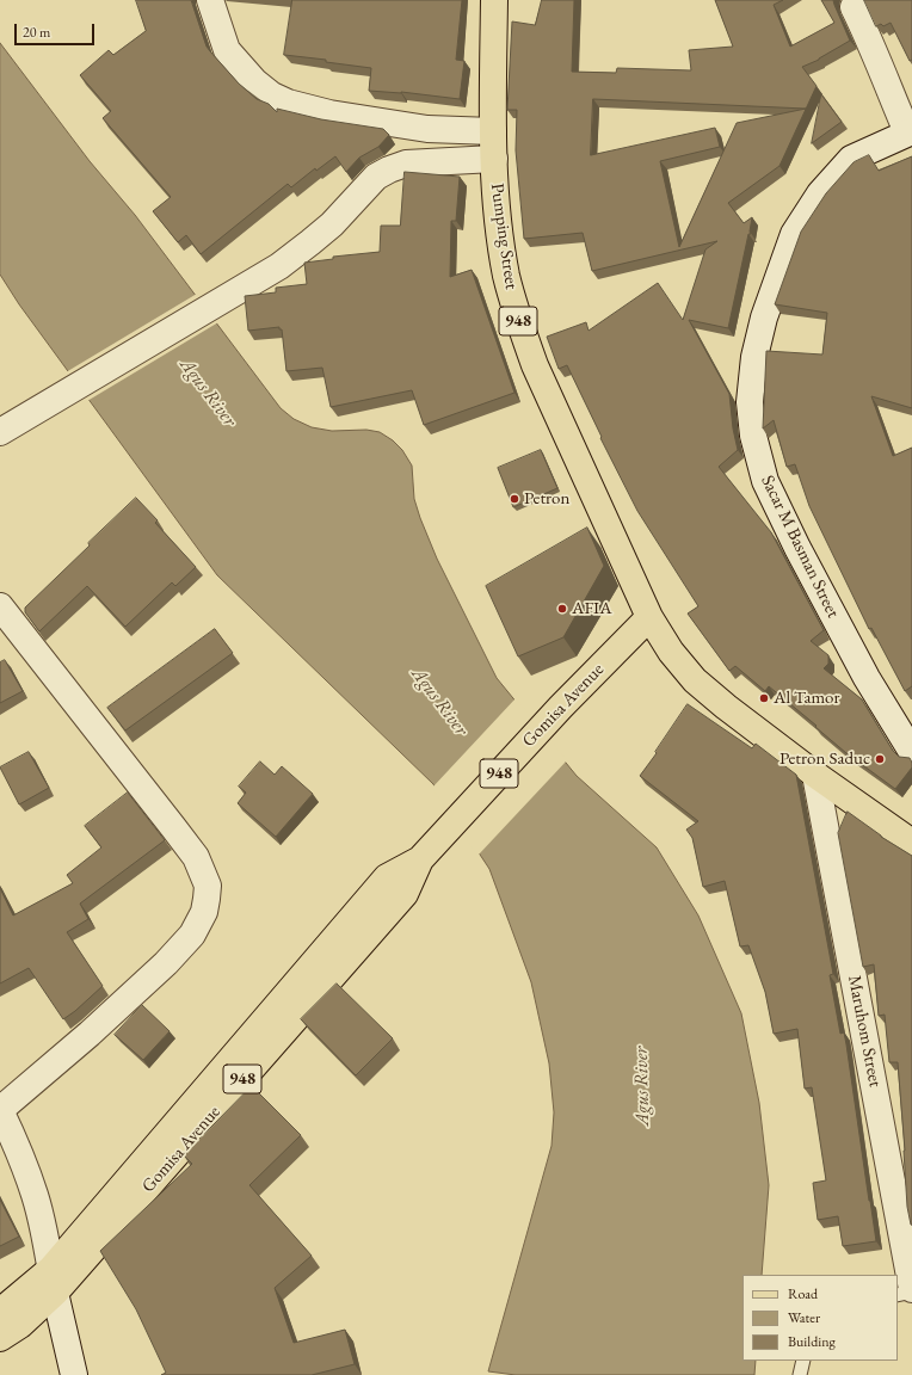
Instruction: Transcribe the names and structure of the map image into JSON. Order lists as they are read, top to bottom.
{
  "streets": {
    "main road": ["Pumping Street", "948", "Gomisa Avenue"],
    "street": ["Sacar M Basman Street", "Maruhom Street"]
  },
  "crossings": [
    ["Pumping Street", "Gomisa Avenue"],
    ["Pumping Street", "Maruhom Street"]
  ],
  "water": ["Agus River"],
  "places": [
    "Petron",
    "AFIA",
    "Al Tamor",
    "Petron Saduc"
  ],
  "legend": ["Road", "Water", "Building"],
  "scale_bar": "20 m"
}
